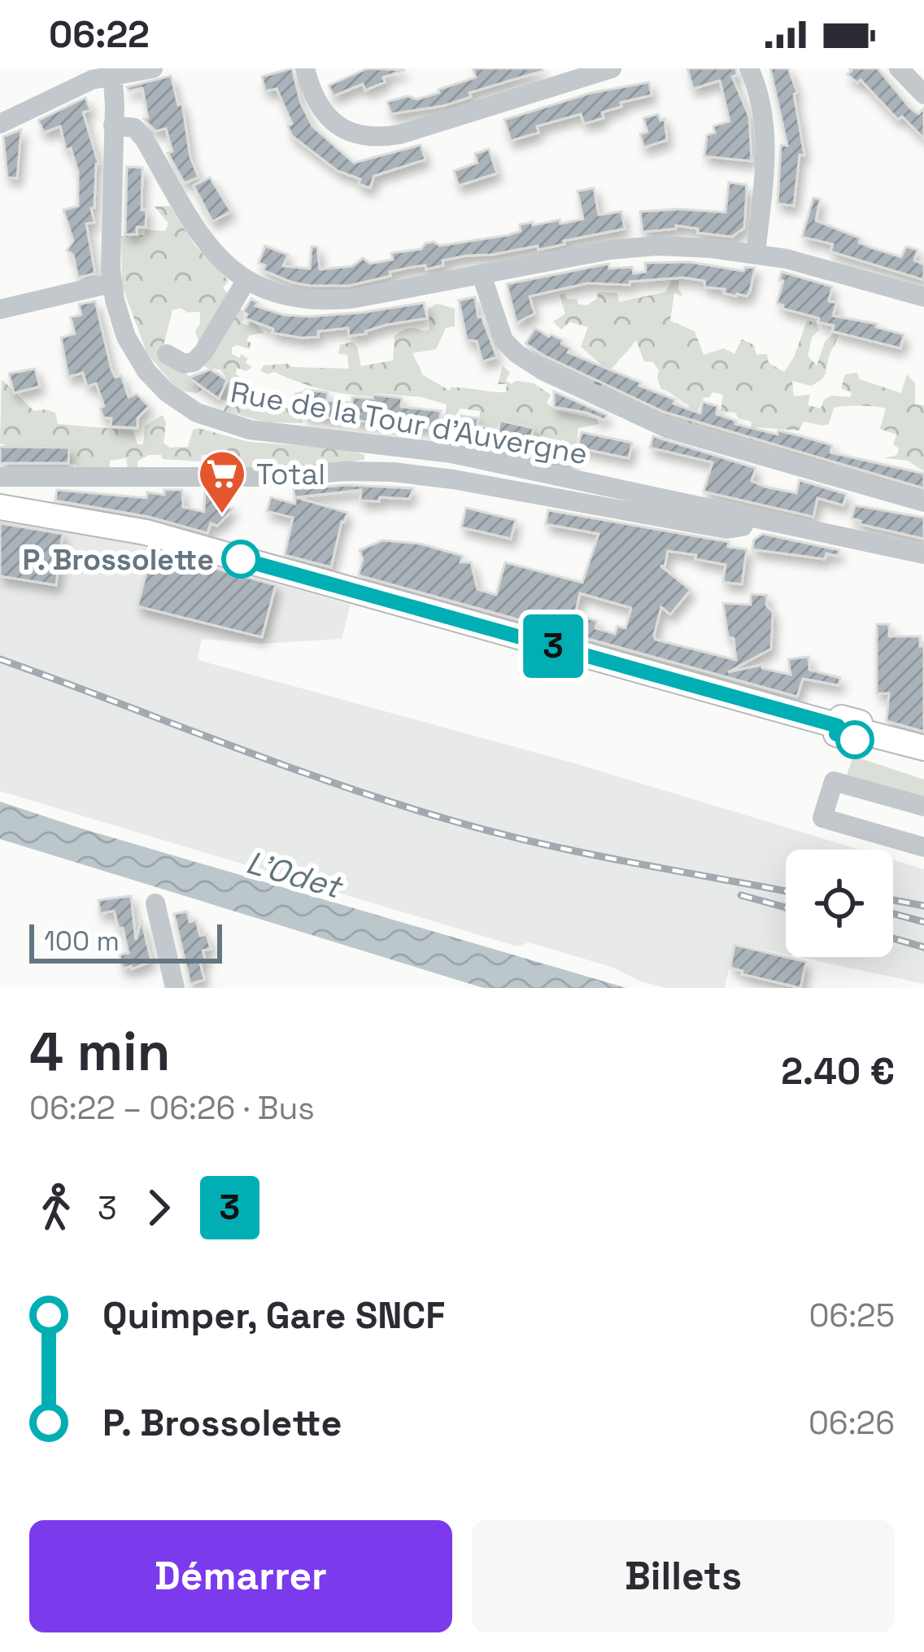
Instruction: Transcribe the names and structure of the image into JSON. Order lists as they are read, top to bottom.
{
  "streets": {
    "street": ["Rue de la Tour d'Auvergne"]
  },
  "water": ["L'Odet"],
  "places": {
    "supermarket": ["Total"],
    "other": ["P. Brossolette"]
  },
  "lines": ["bus line 3"],
  "scale_bar": "100 m",
  "page": {
    "status": "06:22",
    "on_map": "3",
    "scale": "100 m",
    "heading": ["4 min", "06:22 – 06:26 · Bus", "2.40 €"],
    "legs": ["3", "3"],
    "list": [
      {
        "name": "Quimper, Gare SNCF",
        "value": "06:25"
      },
      {
        "name": "P. Brossolette",
        "value": "06:26"
      }
    ],
    "buttons": ["Démarrer", "Billets"]
  }
}
